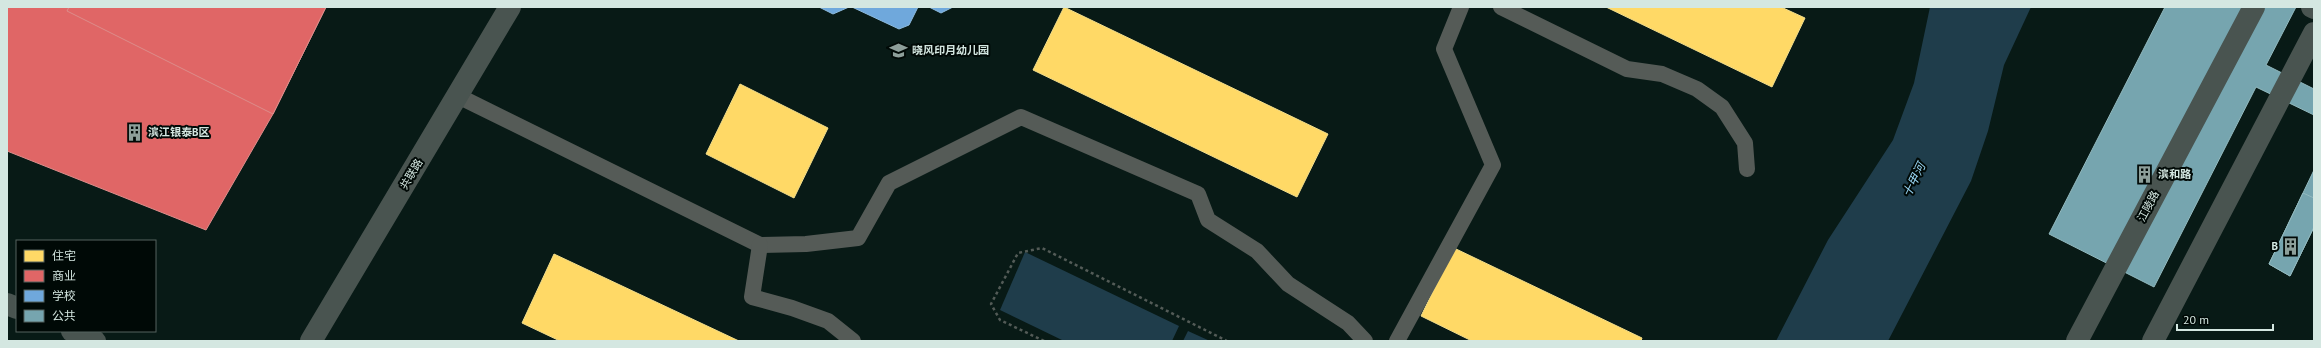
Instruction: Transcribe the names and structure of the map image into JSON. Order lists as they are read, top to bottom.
{
  "streets": {
    "main road": ["共联路", "江陵路"]
  },
  "water": ["十甲河"],
  "places": {
    "school or university": ["晓风印月幼儿园"],
    "building": ["滨江银泰B区", "滨和路", "B"]
  },
  "legend": [
    "住宅",
    "商业",
    "学校",
    "公共"
  ],
  "scale_bar": "20 m"
}
